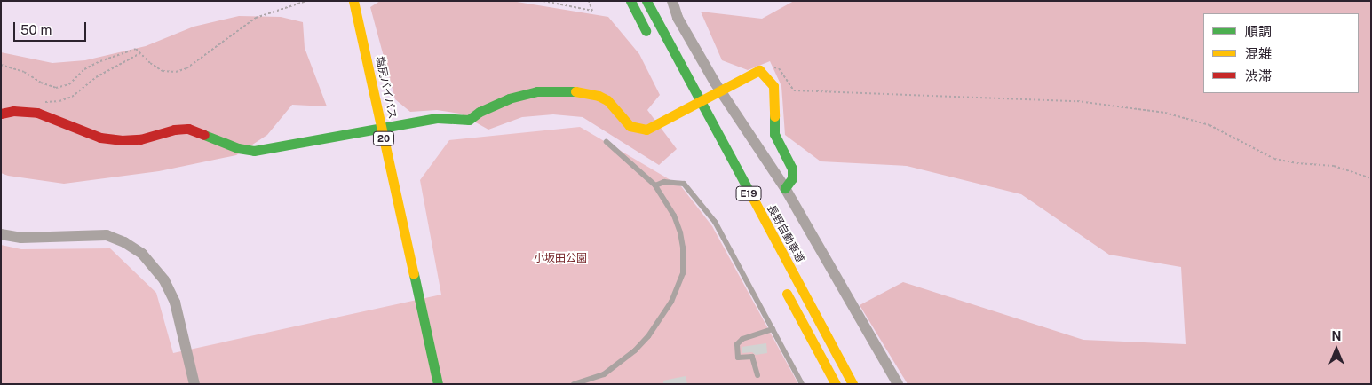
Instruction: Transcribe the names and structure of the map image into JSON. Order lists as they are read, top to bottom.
{
  "streets": {
    "main road": [
      "塩尻バイパス",
      "20",
      "E19",
      "長野自動車道"
    ]
  },
  "parks": ["小坂田公園"],
  "legend": ["順調", "混雑", "渋滞"],
  "scale_bar": "50 m",
  "north": "top"
}
